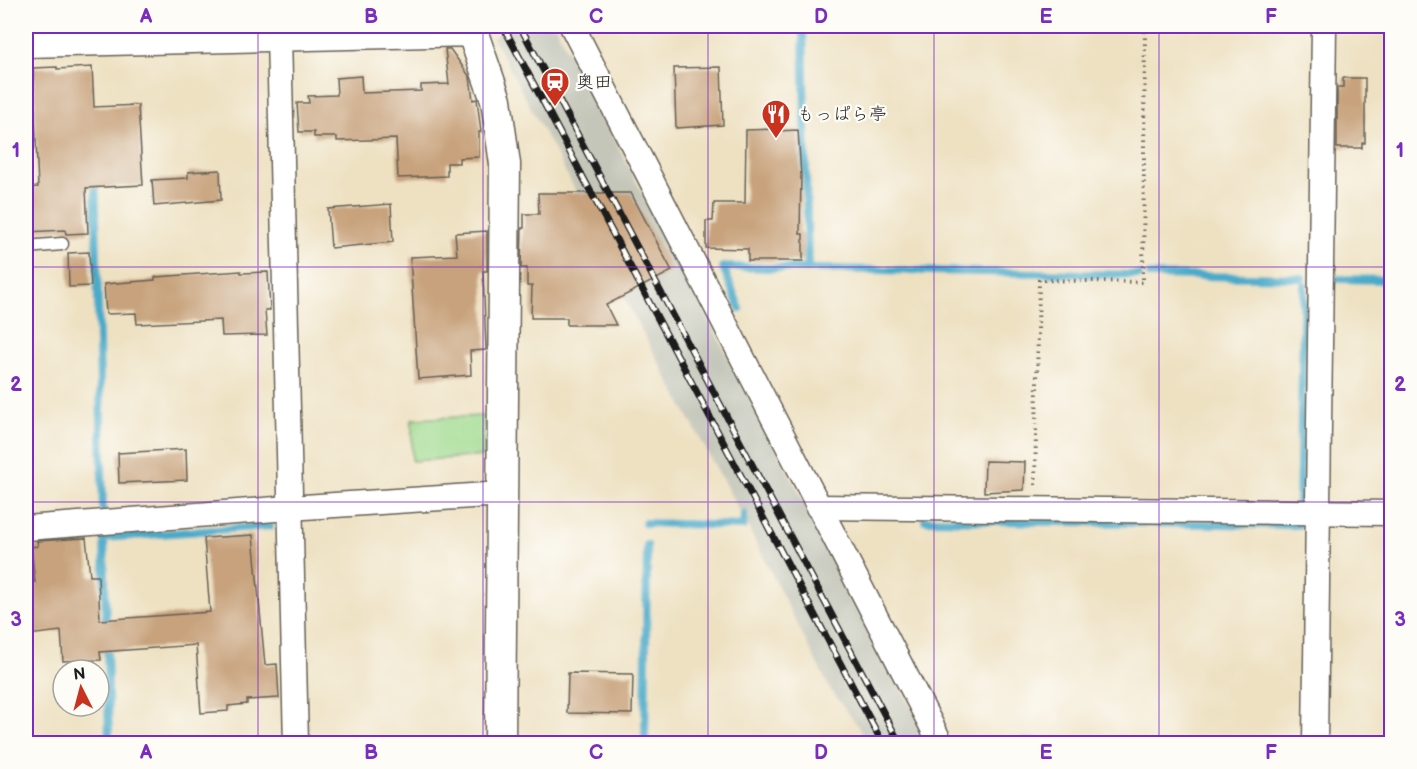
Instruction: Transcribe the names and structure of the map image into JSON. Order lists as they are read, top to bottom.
{
  "places": {
    "station": ["奥田"],
    "restaurant": ["もっぱら亭"]
  },
  "north": "top",
  "grid": {
    "columns": [
      "A",
      "B",
      "C",
      "D",
      "E",
      "F"
    ],
    "rows": ["1", "2", "3"]
  }
}
